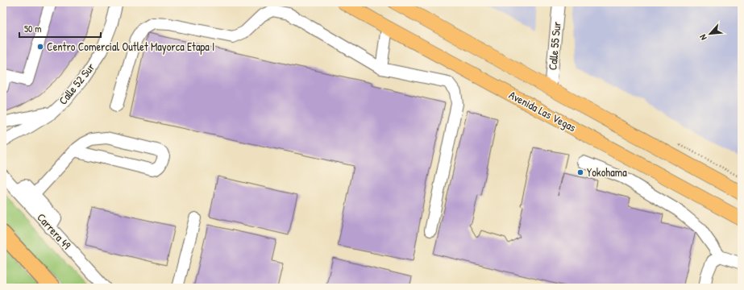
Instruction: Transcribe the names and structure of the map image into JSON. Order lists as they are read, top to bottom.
{
  "streets": {
    "main road": ["Avenida Las Vegas"],
    "street": ["Calle 55 Sur", "Calle 52 Sur", "Carrera 49"]
  },
  "crossings": [
    ["Calle 55 Sur", "Avenida Las Vegas"]
  ],
  "places": ["Centro Comercial Outlet Mayorca Etapa I", "Yokohama"],
  "scale_bar": "50 m",
  "north": "bottom left"
}
